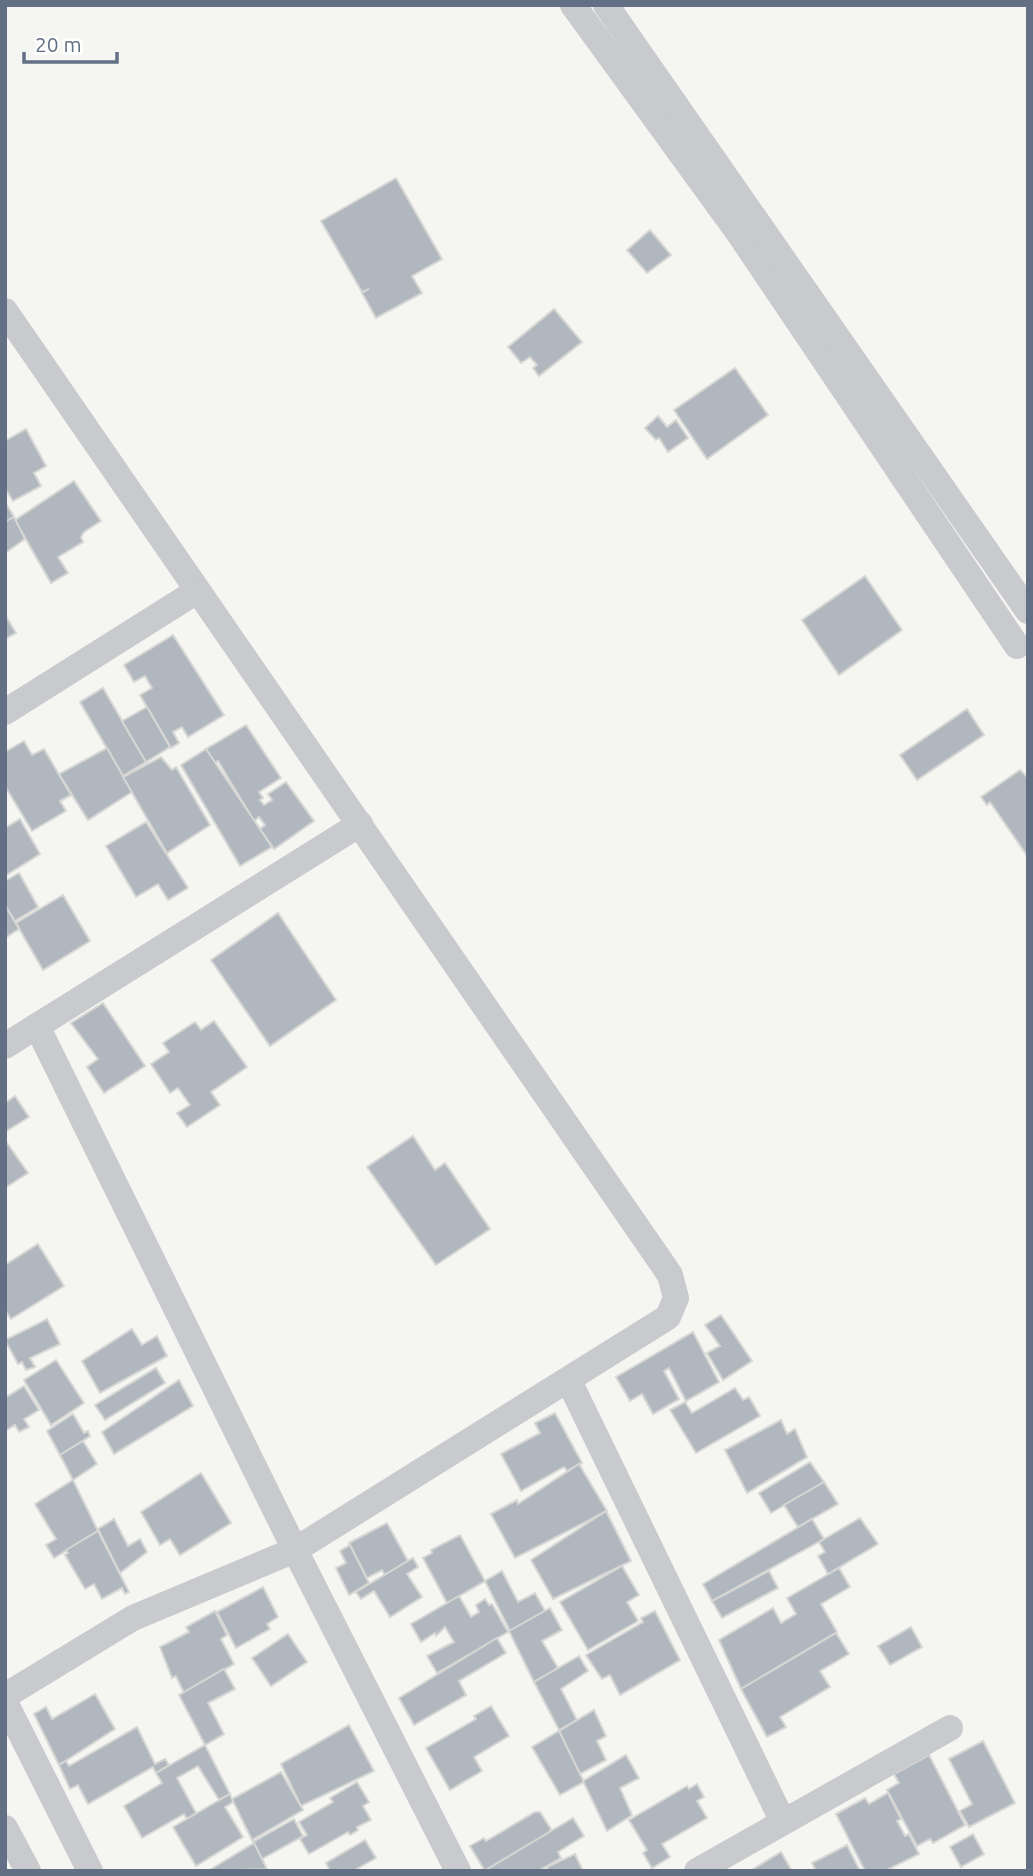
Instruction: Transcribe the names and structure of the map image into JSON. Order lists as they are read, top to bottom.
{
  "scale_bar": "20 m"
}
